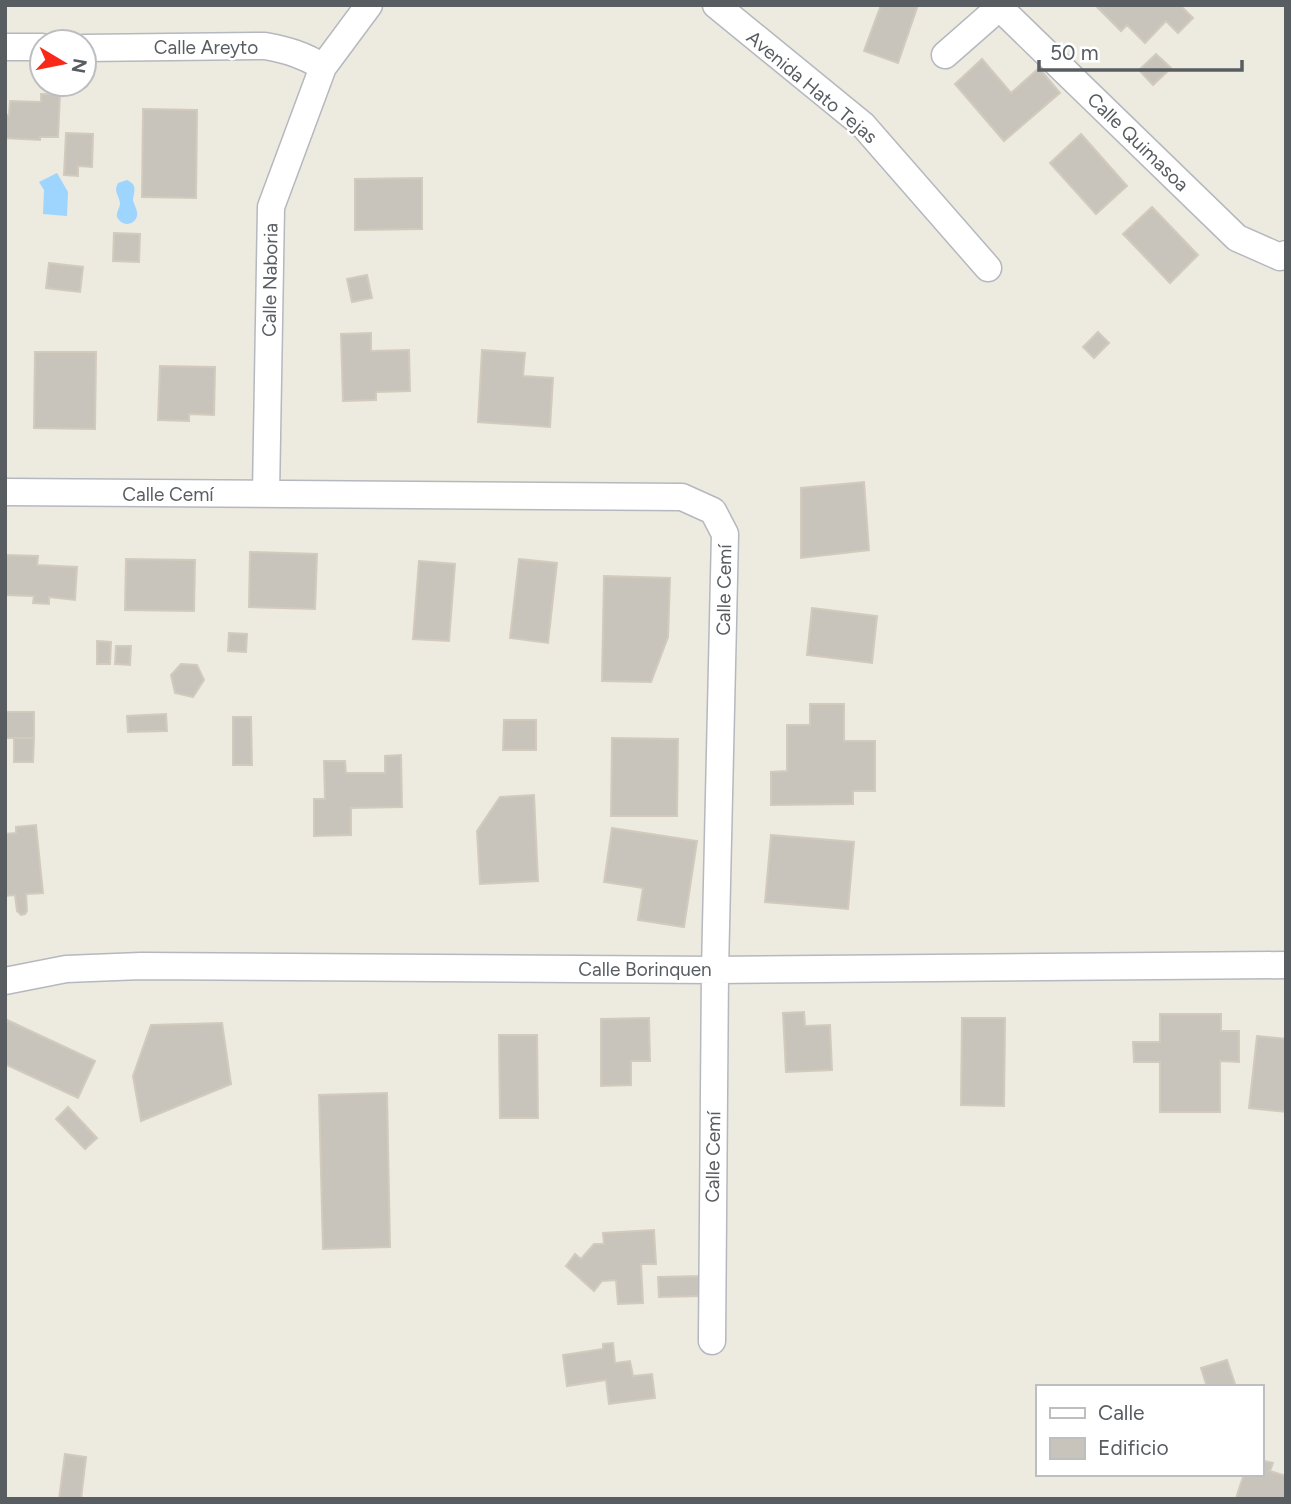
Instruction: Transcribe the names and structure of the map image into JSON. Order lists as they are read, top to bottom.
{
  "streets": {
    "street": [
      "Calle Areyto",
      "Avenida Hato Tejas",
      "Calle Quimasoa",
      "Calle Naboria",
      "Calle Cemí",
      "Calle Borinquen"
    ]
  },
  "crossings": [
    ["Calle Areyto", "Calle Naboria"],
    ["Calle Naboria", "Calle Cemí"],
    ["Calle Cemí", "Calle Borinquen"]
  ],
  "legend": ["Calle", "Edificio"],
  "scale_bar": "50 m",
  "north": "right"
}
